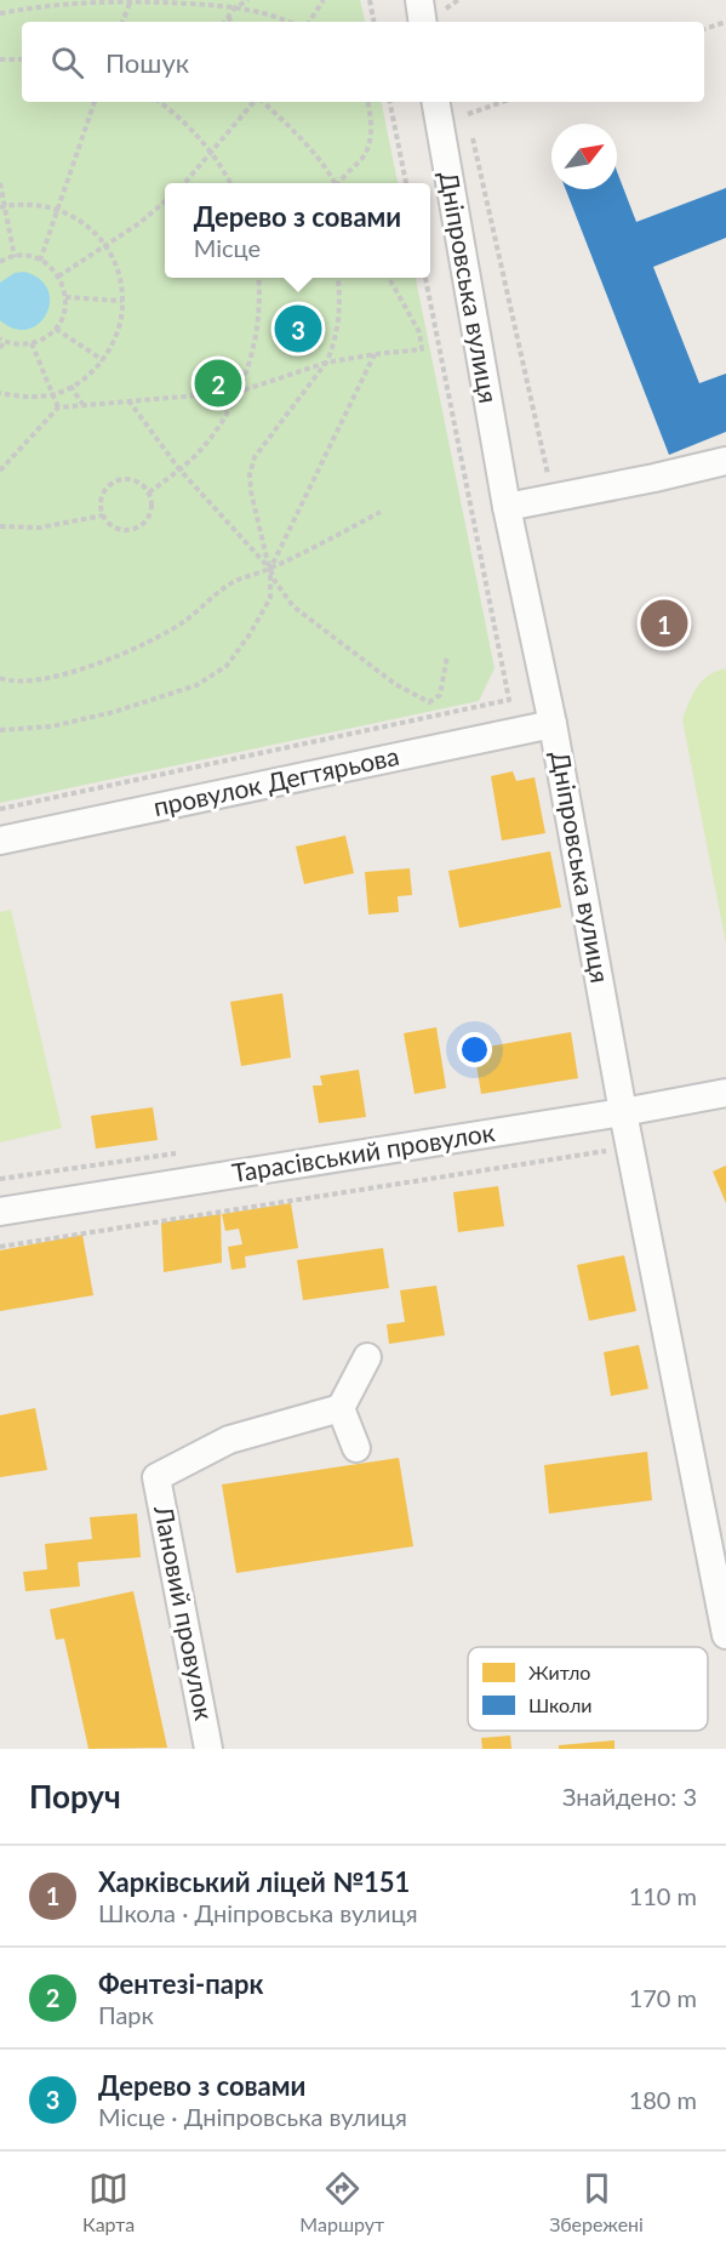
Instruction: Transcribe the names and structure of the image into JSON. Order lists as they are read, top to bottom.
{
  "streets": {
    "street": [
      "Дніпровська вулиця",
      "провулок Дегтярьова",
      "Тарасівський провулок",
      "Лановий провулок"
    ]
  },
  "crossings": [
    ["Дніпровська вулиця", "провулок Дегтярьова"],
    ["Дніпровська вулиця", "Тарасівський провулок"]
  ],
  "legend": ["Житло", "Школи"],
  "north": "top right",
  "page": {
    "search": "Пошук",
    "popup": ["Дерево з совами", "Місце"],
    "pins": ["3", "2", "1"],
    "heading": ["Поруч", "Знайдено: 3"],
    "list": [
      {
        "mark": "1",
        "name": "Харківський ліцей №151",
        "note": "Школа · Дніпровська вулиця",
        "value": "110 m"
      },
      {
        "mark": "2",
        "name": "Фентезі-парк",
        "note": "Парк",
        "value": "170 m"
      },
      {
        "mark": "3",
        "name": "Дерево з совами",
        "note": "Місце · Дніпровська вулиця",
        "value": "180 m"
      }
    ],
    "nav": ["Карта", "Маршрут", "Збережені"]
  }
}
